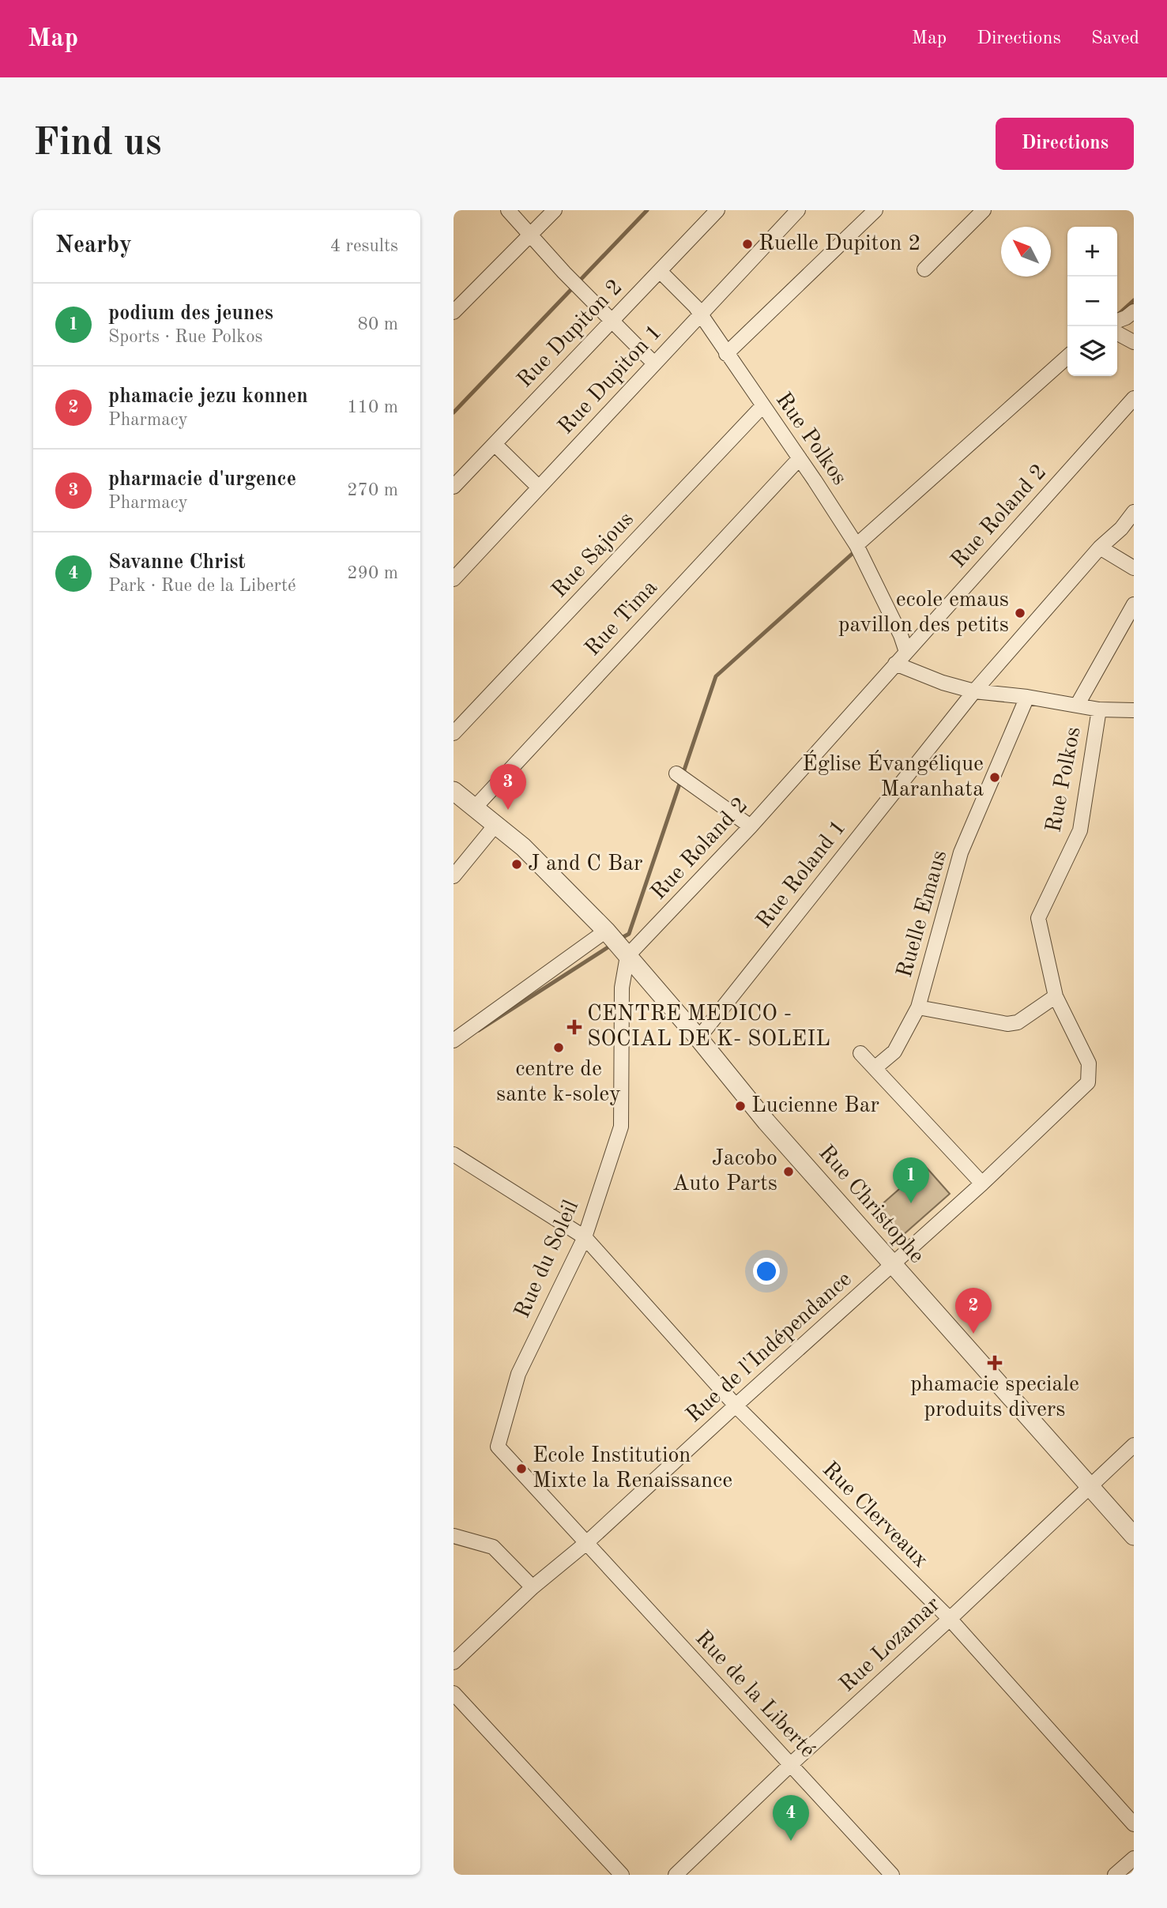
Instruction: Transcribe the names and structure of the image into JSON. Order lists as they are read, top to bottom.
{
  "streets": {
    "street": [
      "Rue Dupiton 2",
      "Rue Dupiton 1",
      "Rue Polkos",
      "Rue Roland 2",
      "Rue Sajous",
      "Rue Tima",
      "Rue Roland 1",
      "Ruelle Emaus",
      "Rue Christophe",
      "Rue du Soleil",
      "Rue de l'Indépendance",
      "Rue Clerveaux",
      "Rue Lozamar",
      "Rue de la Liberté"
    ]
  },
  "crossings": [
    ["Rue Dupiton 2", "Rue Polkos"],
    ["Rue Dupiton 1", "Rue Polkos"],
    ["Rue Polkos", "Rue Roland 2"],
    ["Rue Polkos", "Rue Sajous"],
    ["Rue Polkos", "Rue Tima"],
    ["Rue Polkos", "Rue Roland 1"],
    ["Rue Polkos", "Ruelle Emaus"],
    ["Rue Polkos", "Rue Christophe"],
    ["Rue Polkos", "Rue de l'Indépendance"],
    ["Rue Roland 2", "Rue Christophe"],
    ["Rue Roland 2", "Rue du Soleil"],
    ["Rue Tima", "Rue Christophe"],
    ["Rue Roland 1", "Rue Christophe"],
    ["Rue Christophe", "Rue du Soleil"],
    ["Rue Christophe", "Rue de l'Indépendance"],
    ["Rue Christophe", "Rue Lozamar"],
    ["Rue du Soleil", "Rue de l'Indépendance"],
    ["Rue du Soleil", "Rue Clerveaux"],
    ["Rue du Soleil", "Rue de la Liberté"],
    ["Rue de l'Indépendance", "Rue Clerveaux"],
    ["Rue de l'Indépendance", "Rue de la Liberté"],
    ["Rue Clerveaux", "Rue Lozamar"],
    ["Rue Lozamar", "Rue de la Liberté"]
  ],
  "places": {
    "other": [
      "Ruelle Dupiton 2",
      "ecole emaus pavillon des petits",
      "Église Évangélique Maranhata",
      "J and C Bar",
      "centre de sante k-soley",
      "Lucienne Bar",
      "Jacobo Auto Parts",
      "Ecole Institution Mixte la Renaissance"
    ],
    "health": ["CENTRE MEDICO - SOCIAL DE K- SOLEIL", "phamacie speciale produits divers"]
  },
  "north": "top left",
  "page": {
    "header": "Map",
    "nav": ["Map", "Directions", "Saved"],
    "buttons": "Directions",
    "title": "Find us",
    "heading": ["Nearby", "4 results"],
    "map_buttons": ["+", "−"],
    "list": [
      {
        "mark": "1",
        "name": "podium des jeunes",
        "note": "Sports · Rue Polkos",
        "value": "80 m"
      },
      {
        "mark": "2",
        "name": "phamacie jezu konnen",
        "note": "Pharmacy",
        "value": "110 m"
      },
      {
        "mark": "3",
        "name": "pharmacie d'urgence",
        "note": "Pharmacy",
        "value": "270 m"
      },
      {
        "mark": "4",
        "name": "Savanne Christ",
        "note": "Park · Rue de la Liberté",
        "value": "290 m"
      }
    ],
    "pins": [
      "3",
      "1",
      "2",
      "4"
    ]
  }
}
